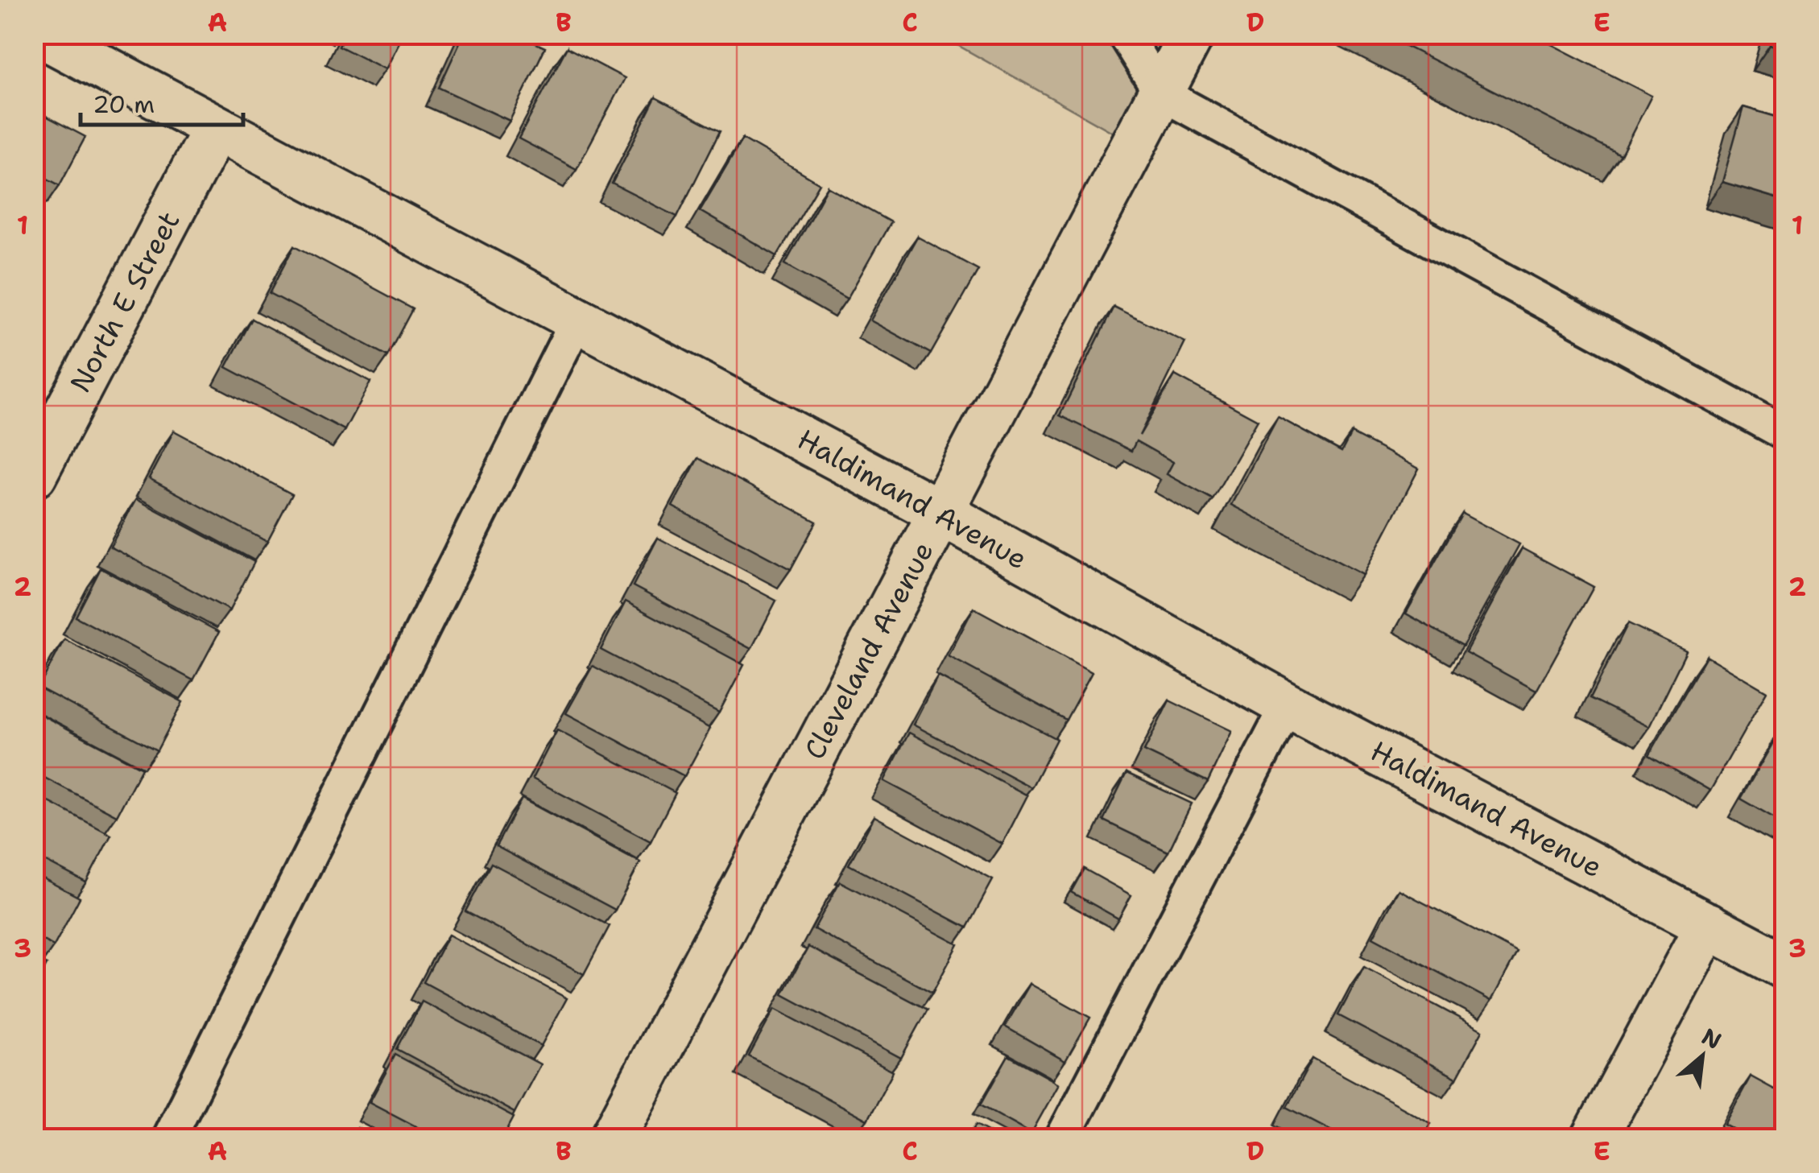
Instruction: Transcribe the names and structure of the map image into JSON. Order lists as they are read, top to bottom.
{
  "streets": {
    "street": ["North E Street", "Haldimand Avenue", "Cleveland Avenue"]
  },
  "crossings": [
    ["North E Street", "Haldimand Avenue"],
    ["Haldimand Avenue", "Cleveland Avenue"]
  ],
  "scale_bar": "20 m",
  "north": "top right",
  "grid": {
    "columns": [
      "A",
      "B",
      "C",
      "D",
      "E"
    ],
    "rows": ["1", "2", "3"]
  }
}
